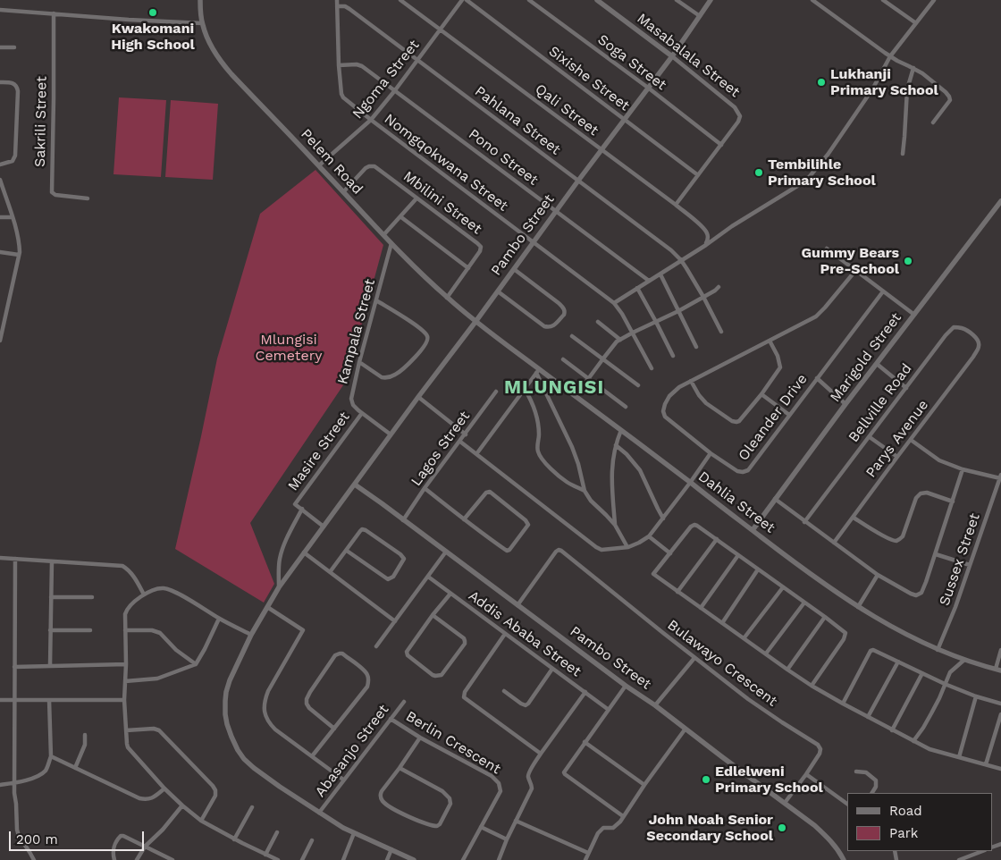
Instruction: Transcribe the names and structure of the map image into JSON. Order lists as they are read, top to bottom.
{
  "streets": {
    "street": [
      "Masabalala Street",
      "Soga Street",
      "Sixishe Street",
      "Ngoma Street",
      "Qali Street",
      "Pahlana Street",
      "Sakrili Street",
      "Pono Street",
      "Pelem Road",
      "Nomgqokwana Street",
      "Mbilini Street",
      "Pambo Street",
      "Kampala Street",
      "Marigold Street",
      "Bellville Road",
      "Oleander Drive",
      "Parys Avenue",
      "Lagos Street",
      "Masire Street",
      "Dahlia Street",
      "Sussex Street",
      "Addis Ababa Street",
      "Bulawayo Crescent",
      "Berlin Crescent",
      "Abasanjo Street"
    ]
  },
  "crossings": [
    ["Masabalala Street", "Soga Street"],
    ["Masabalala Street", "Pambo Street"],
    ["Soga Street", "Pambo Street"],
    ["Sixishe Street", "Pambo Street"],
    ["Ngoma Street", "Qali Street"],
    ["Ngoma Street", "Pahlana Street"],
    ["Ngoma Street", "Pono Street"],
    ["Ngoma Street", "Pelem Road"],
    ["Ngoma Street", "Nomgqokwana Street"],
    ["Qali Street", "Pambo Street"],
    ["Pahlana Street", "Nomgqokwana Street"],
    ["Pahlana Street", "Pambo Street"],
    ["Pono Street", "Nomgqokwana Street"],
    ["Pono Street", "Pambo Street"],
    ["Pelem Road", "Mbilini Street"],
    ["Pelem Road", "Pambo Street"],
    ["Pelem Road", "Kampala Street"],
    ["Pelem Road", "Dahlia Street"],
    ["Nomgqokwana Street", "Pambo Street"],
    ["Pambo Street", "Kampala Street"],
    ["Pambo Street", "Lagos Street"],
    ["Pambo Street", "Dahlia Street"],
    ["Pambo Street", "Bulawayo Crescent"],
    ["Pambo Street", "Abasanjo Street"],
    ["Kampala Street", "Masire Street"],
    ["Marigold Street", "Dahlia Street"],
    ["Bellville Road", "Parys Avenue"],
    ["Dahlia Street", "Sussex Street"],
    ["Berlin Crescent", "Abasanjo Street"]
  ],
  "districts": ["MLUNGISI"],
  "parks": ["Mlungisi Cemetery"],
  "places": [
    "Kwakomani High School",
    "Lukhanji Primary School",
    "Tembilihle Primary School",
    "Gummy Bears Pre-School",
    "Edlelweni Primary School",
    "John Noah Senior Secondary School"
  ],
  "legend": ["Road", "Park"],
  "scale_bar": "200 m"
}
